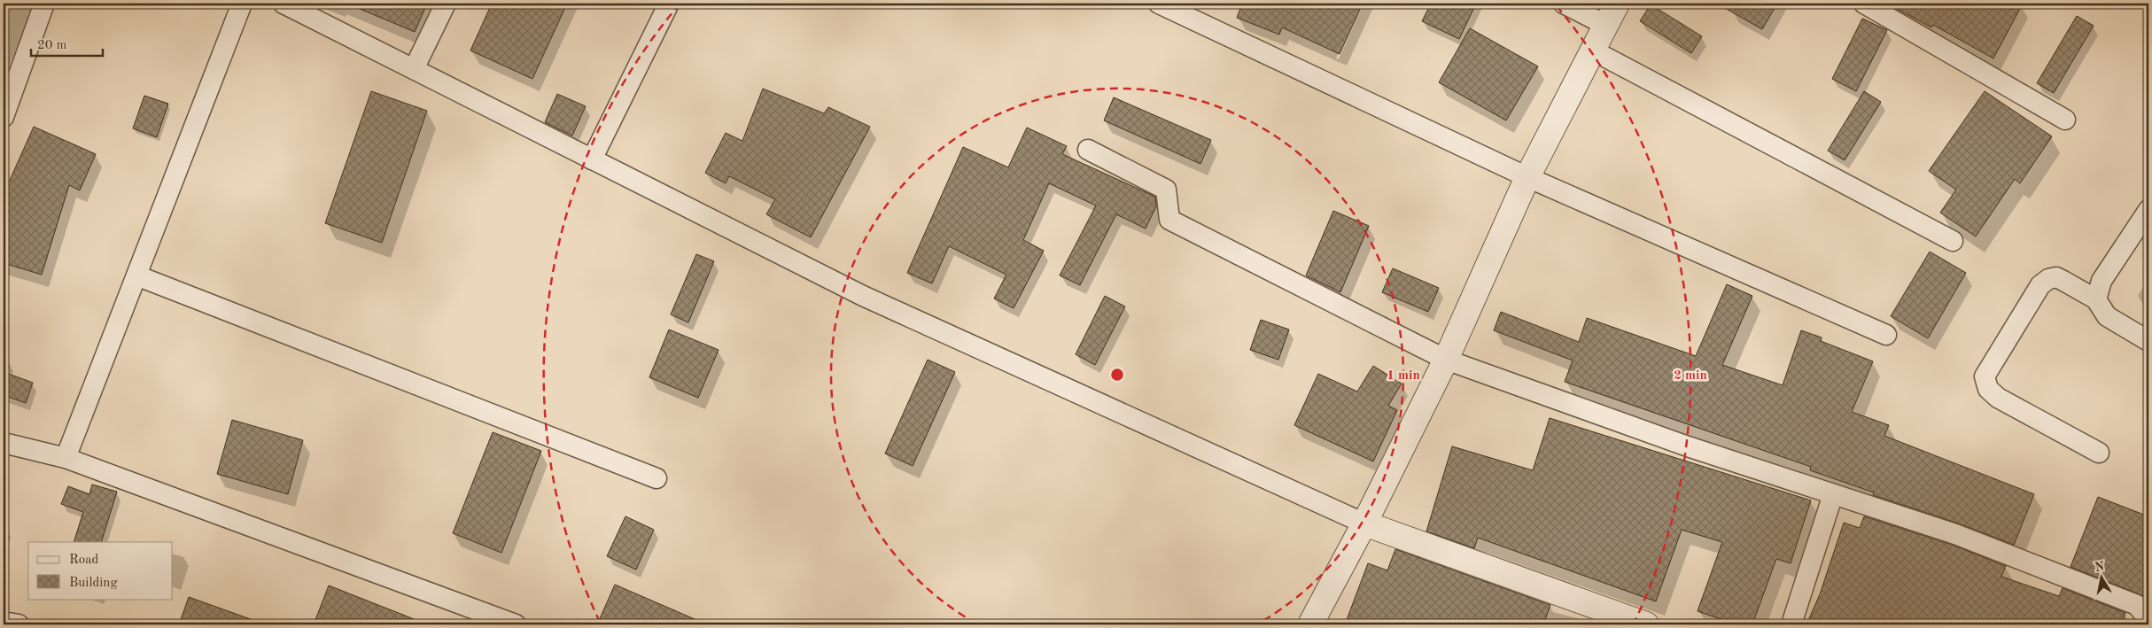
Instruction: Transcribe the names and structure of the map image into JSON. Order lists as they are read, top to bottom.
{
  "legend": ["Road", "Building"],
  "scale_bar": "20 m",
  "north": "top",
  "rings": ["1 min", "2 min"]
}
